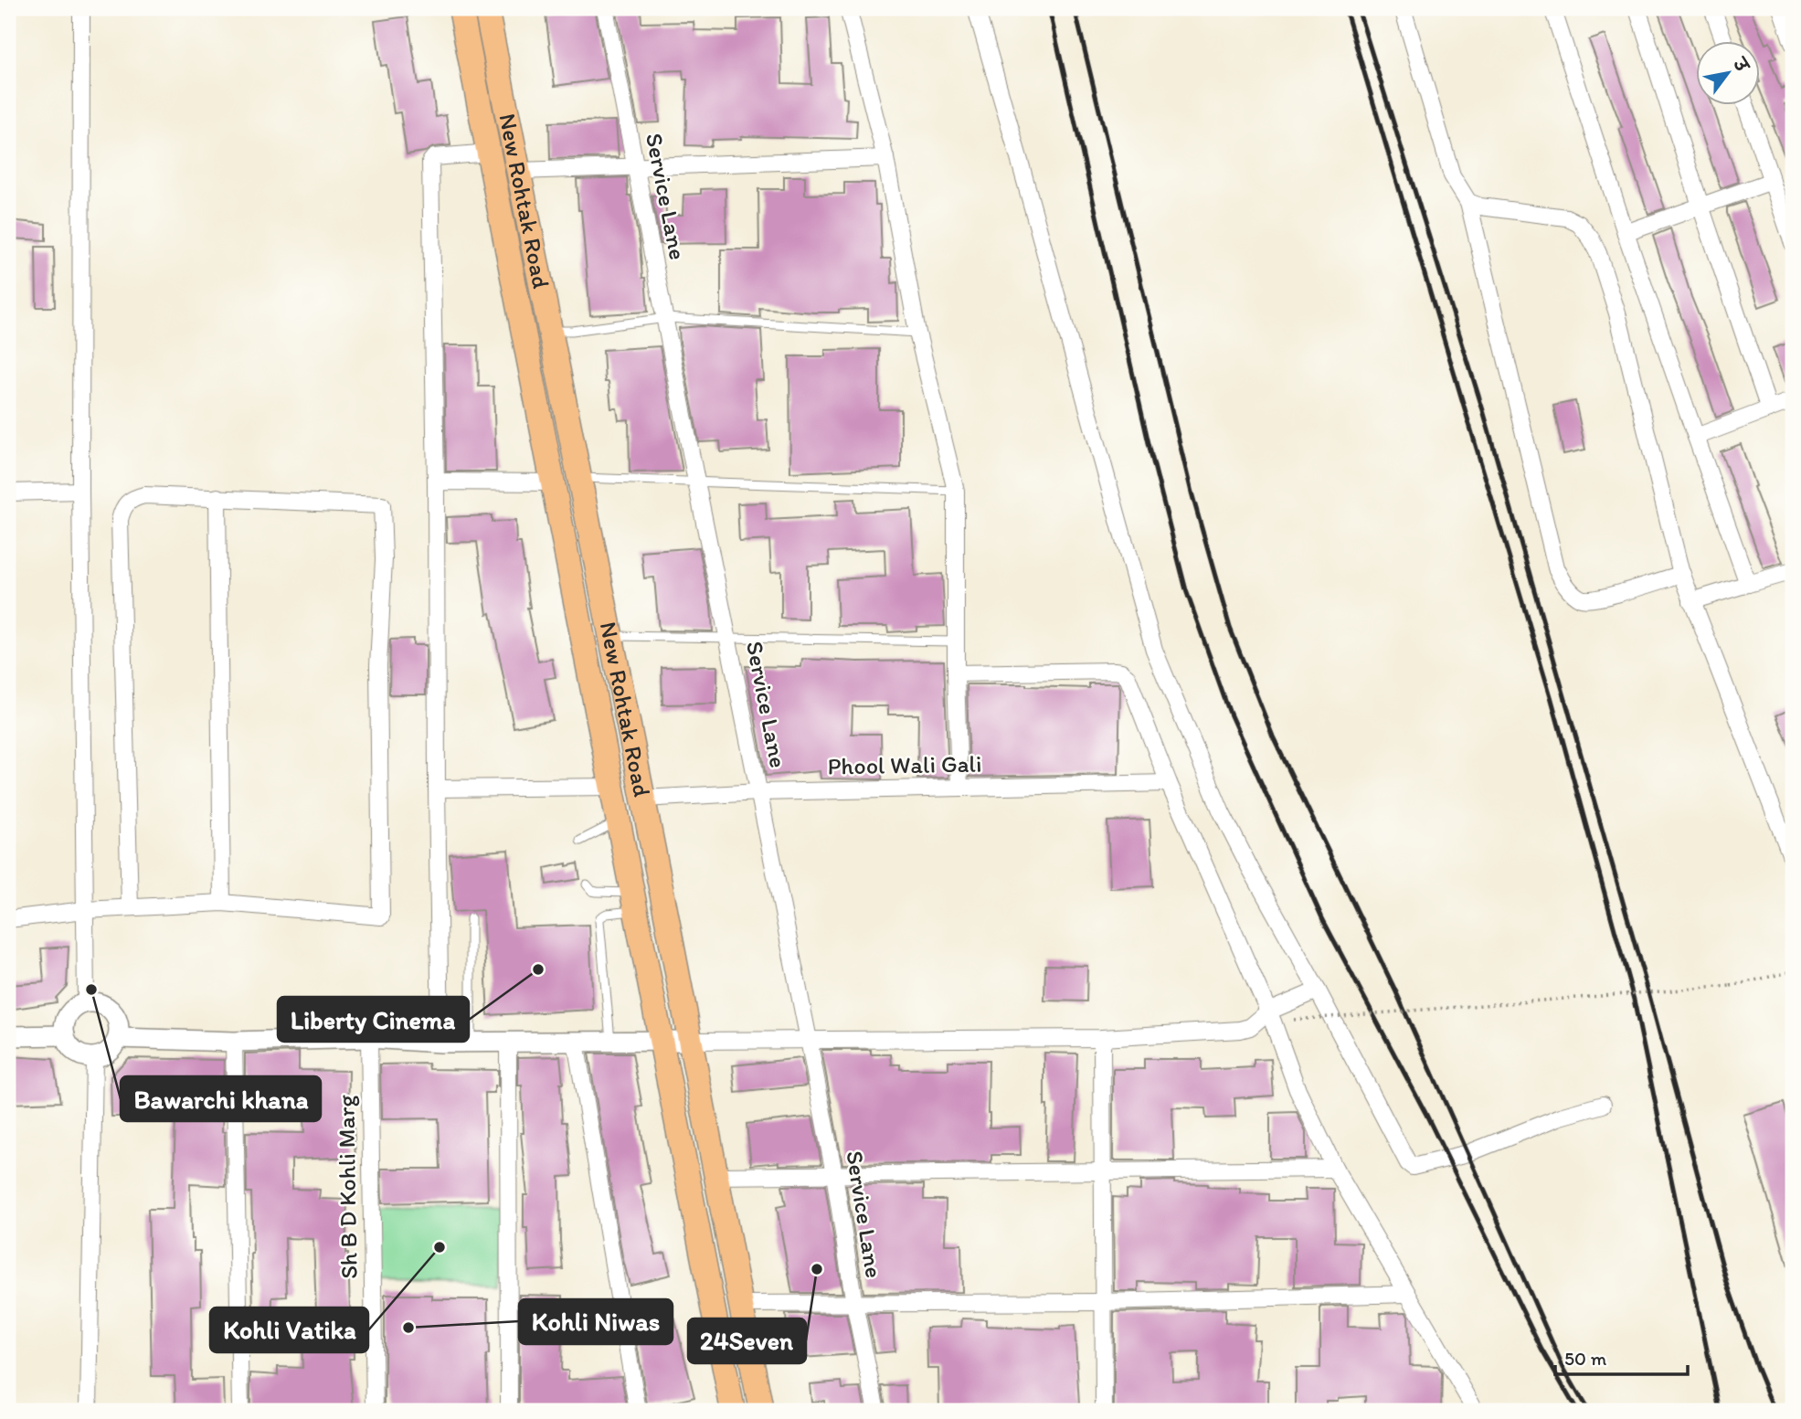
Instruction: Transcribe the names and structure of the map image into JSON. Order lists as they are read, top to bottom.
{
  "streets": {
    "main road": ["New Rohtak Road"],
    "street": ["Service Lane", "Phool Wali Gali", "Sh B D Kohli Marg"]
  },
  "crossings": [
    ["Service Lane", "Phool Wali Gali"],
    ["New Rohtak Road", "Phool Wali Gali"]
  ],
  "places": [
    "Liberty Cinema",
    "Bawarchi khana",
    "Kohli Vatika",
    "24Seven",
    "Kohli Niwas"
  ],
  "scale_bar": "50 m",
  "north": "top right"
}
